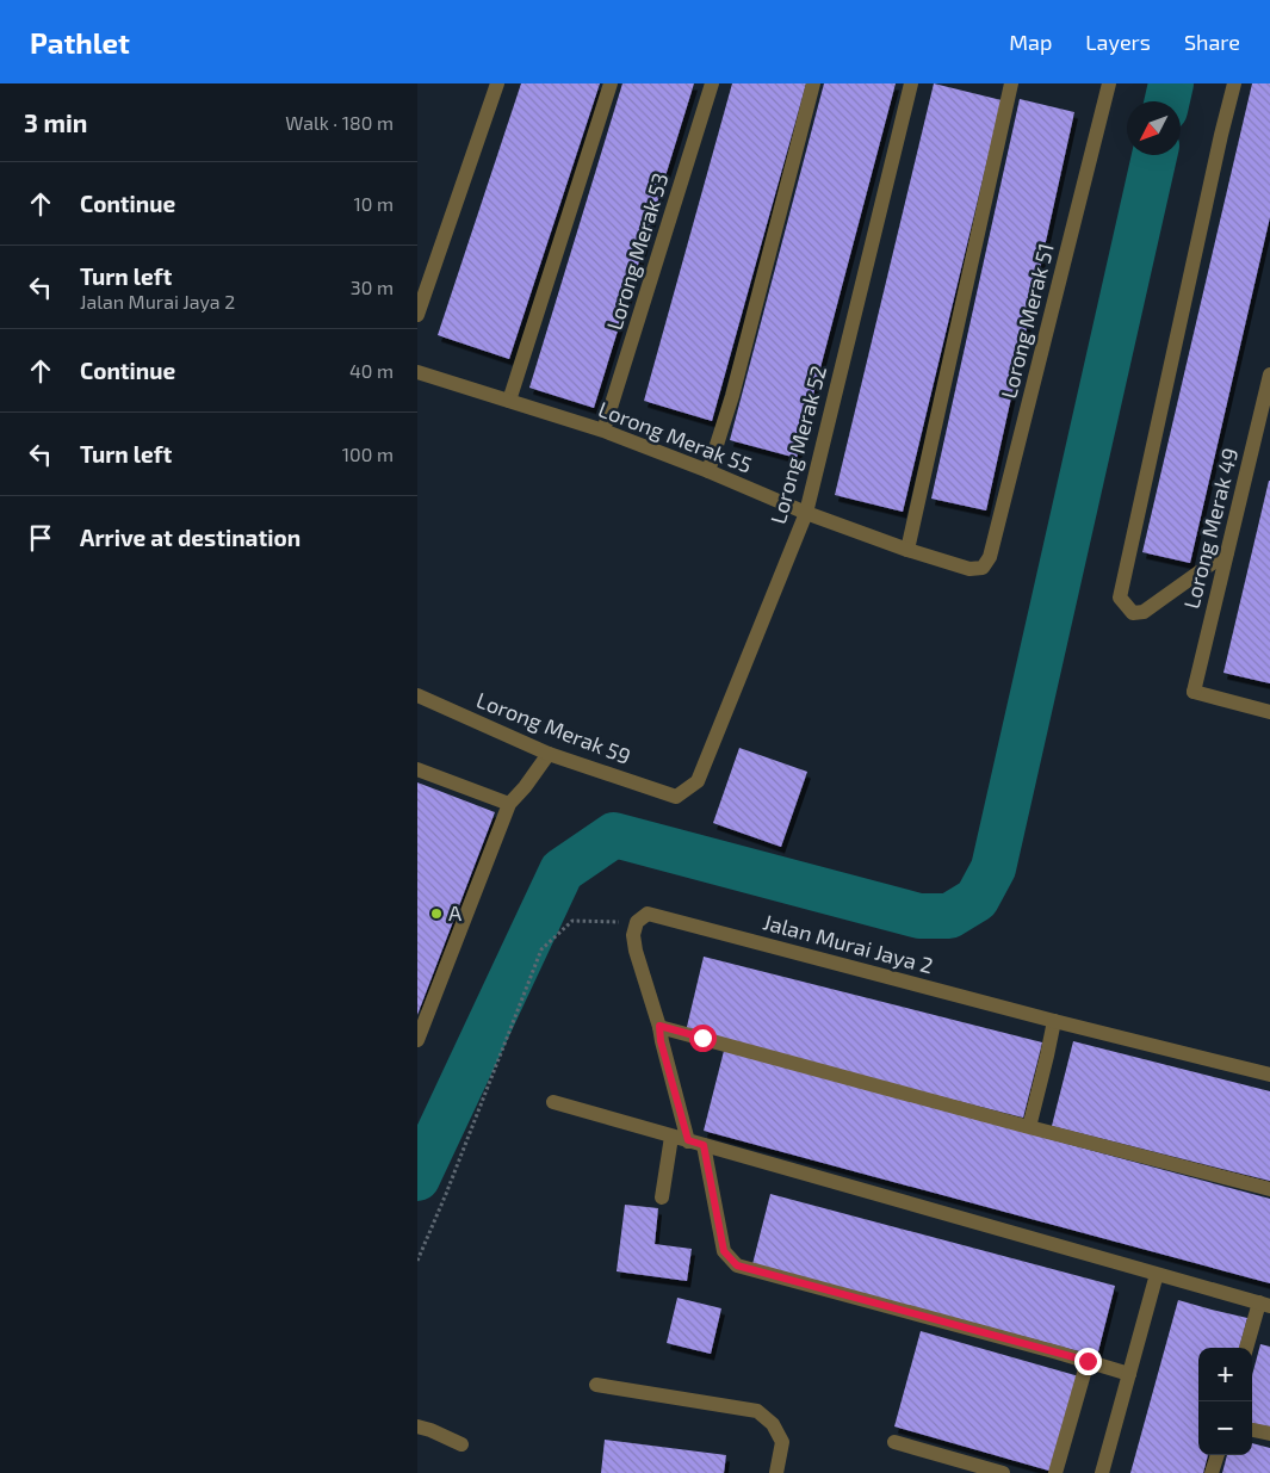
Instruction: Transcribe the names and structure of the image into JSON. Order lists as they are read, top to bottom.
{
  "streets": {
    "street": [
      "Lorong Merak 53",
      "Lorong Merak 51",
      "Lorong Merak 55",
      "Lorong Merak 52",
      "Lorong Merak 49",
      "Lorong Merak 59",
      "Jalan Murai Jaya 2"
    ]
  },
  "crossings": [
    ["Lorong Merak 53", "Lorong Merak 55"],
    ["Lorong Merak 51", "Lorong Merak 55"],
    ["Lorong Merak 55", "Lorong Merak 52"],
    ["Lorong Merak 52", "Lorong Merak 59"]
  ],
  "places": ["A"],
  "north": "bottom left",
  "page": {
    "header": "Pathlet",
    "nav": ["Map", "Layers", "Share"],
    "heading": ["3 min", "Walk · 180 m"],
    "list": [
      ["Continue", "10 m"],
      ["Turn left", "Jalan Murai Jaya 2", "30 m"],
      ["Continue", "40 m"],
      ["Turn left", "100 m"],
      "Arrive at destination"
    ],
    "map_buttons": ["+", "−"]
  }
}
